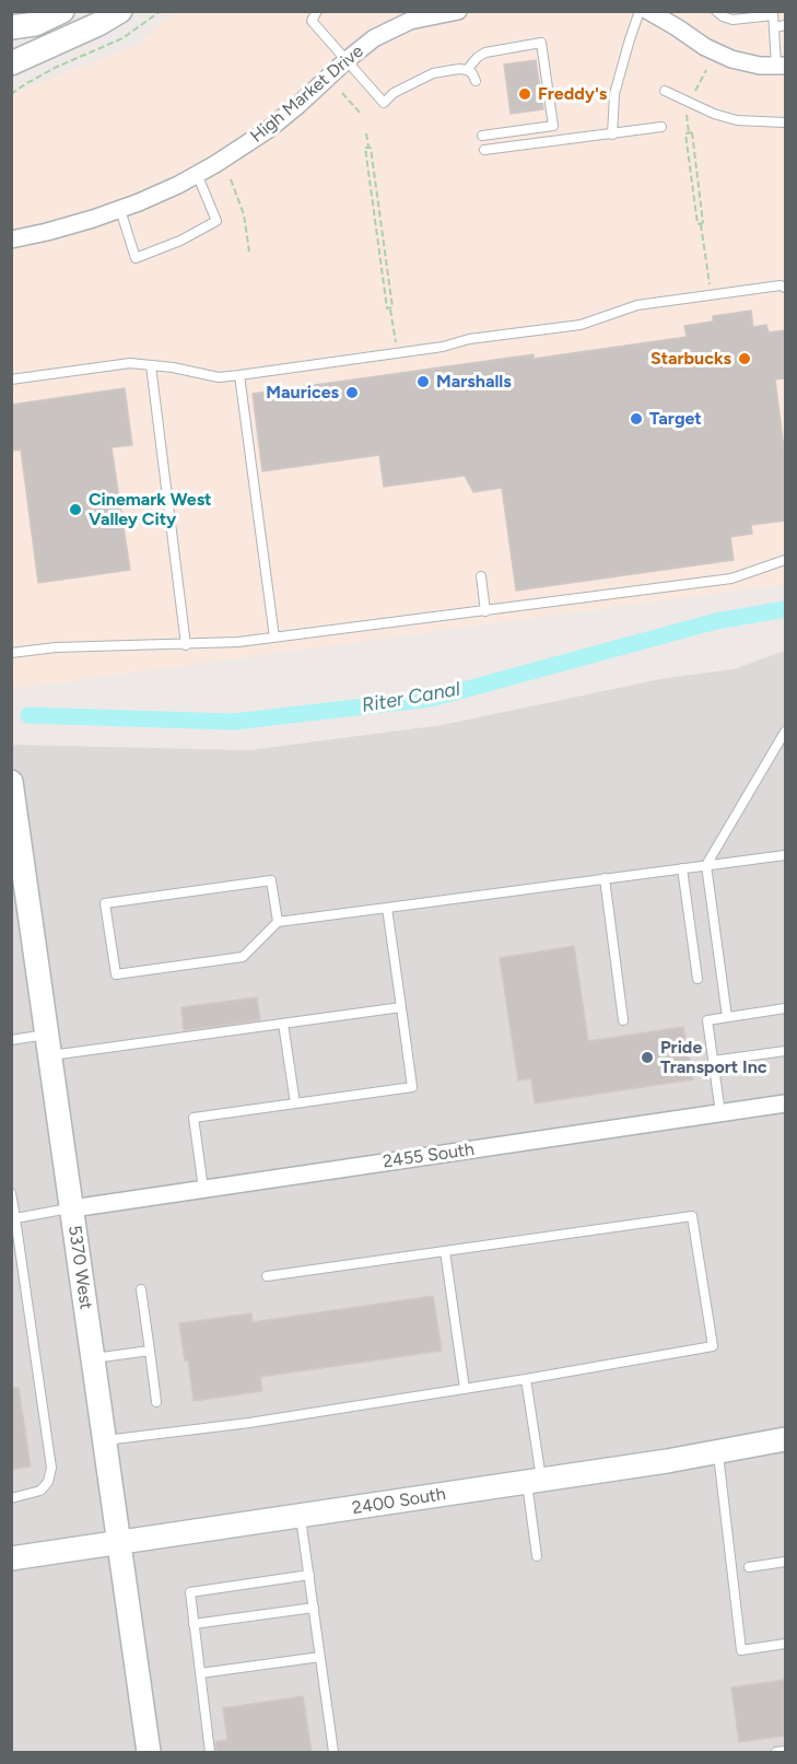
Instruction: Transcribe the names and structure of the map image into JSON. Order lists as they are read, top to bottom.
{
  "streets": {
    "street": [
      "High Market Drive",
      "2455 South",
      "5370 West",
      "2400 South"
    ]
  },
  "crossings": [
    ["2455 South", "5370 West"],
    ["5370 West", "2400 South"]
  ],
  "water": ["Riter Canal"],
  "places": [
    "Freddy's",
    "Starbucks",
    "Marshalls",
    "Maurices",
    "Target",
    "Cinemark West Valley City",
    "Pride Transport Inc"
  ]
}
